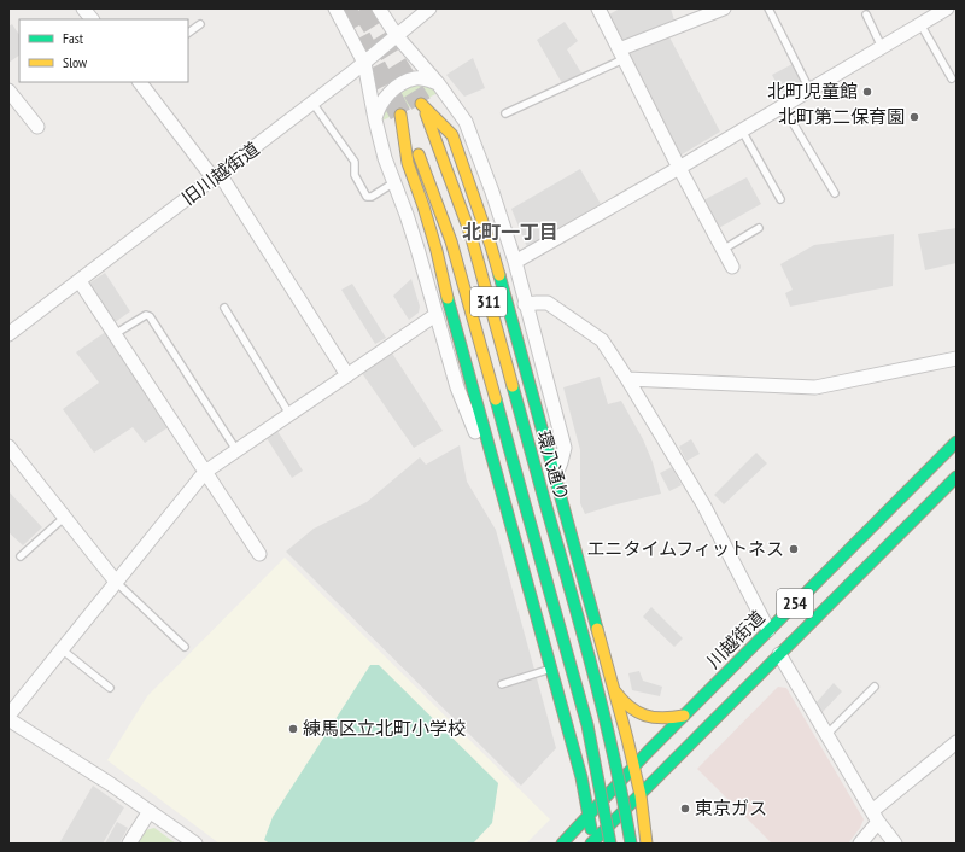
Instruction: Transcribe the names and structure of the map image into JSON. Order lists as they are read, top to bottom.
{
  "streets": {
    "main road": [
      "311",
      "環八通り",
      "254",
      "川越街道"
    ],
    "street": ["旧川越街道"]
  },
  "districts": ["北町一丁目"],
  "places": [
    "北町児童館",
    "北町第二保育園",
    "エニタイムフィットネス",
    "練馬区立北町小学校",
    "東京ガス"
  ],
  "legend": ["Fast", "Slow"]
}
